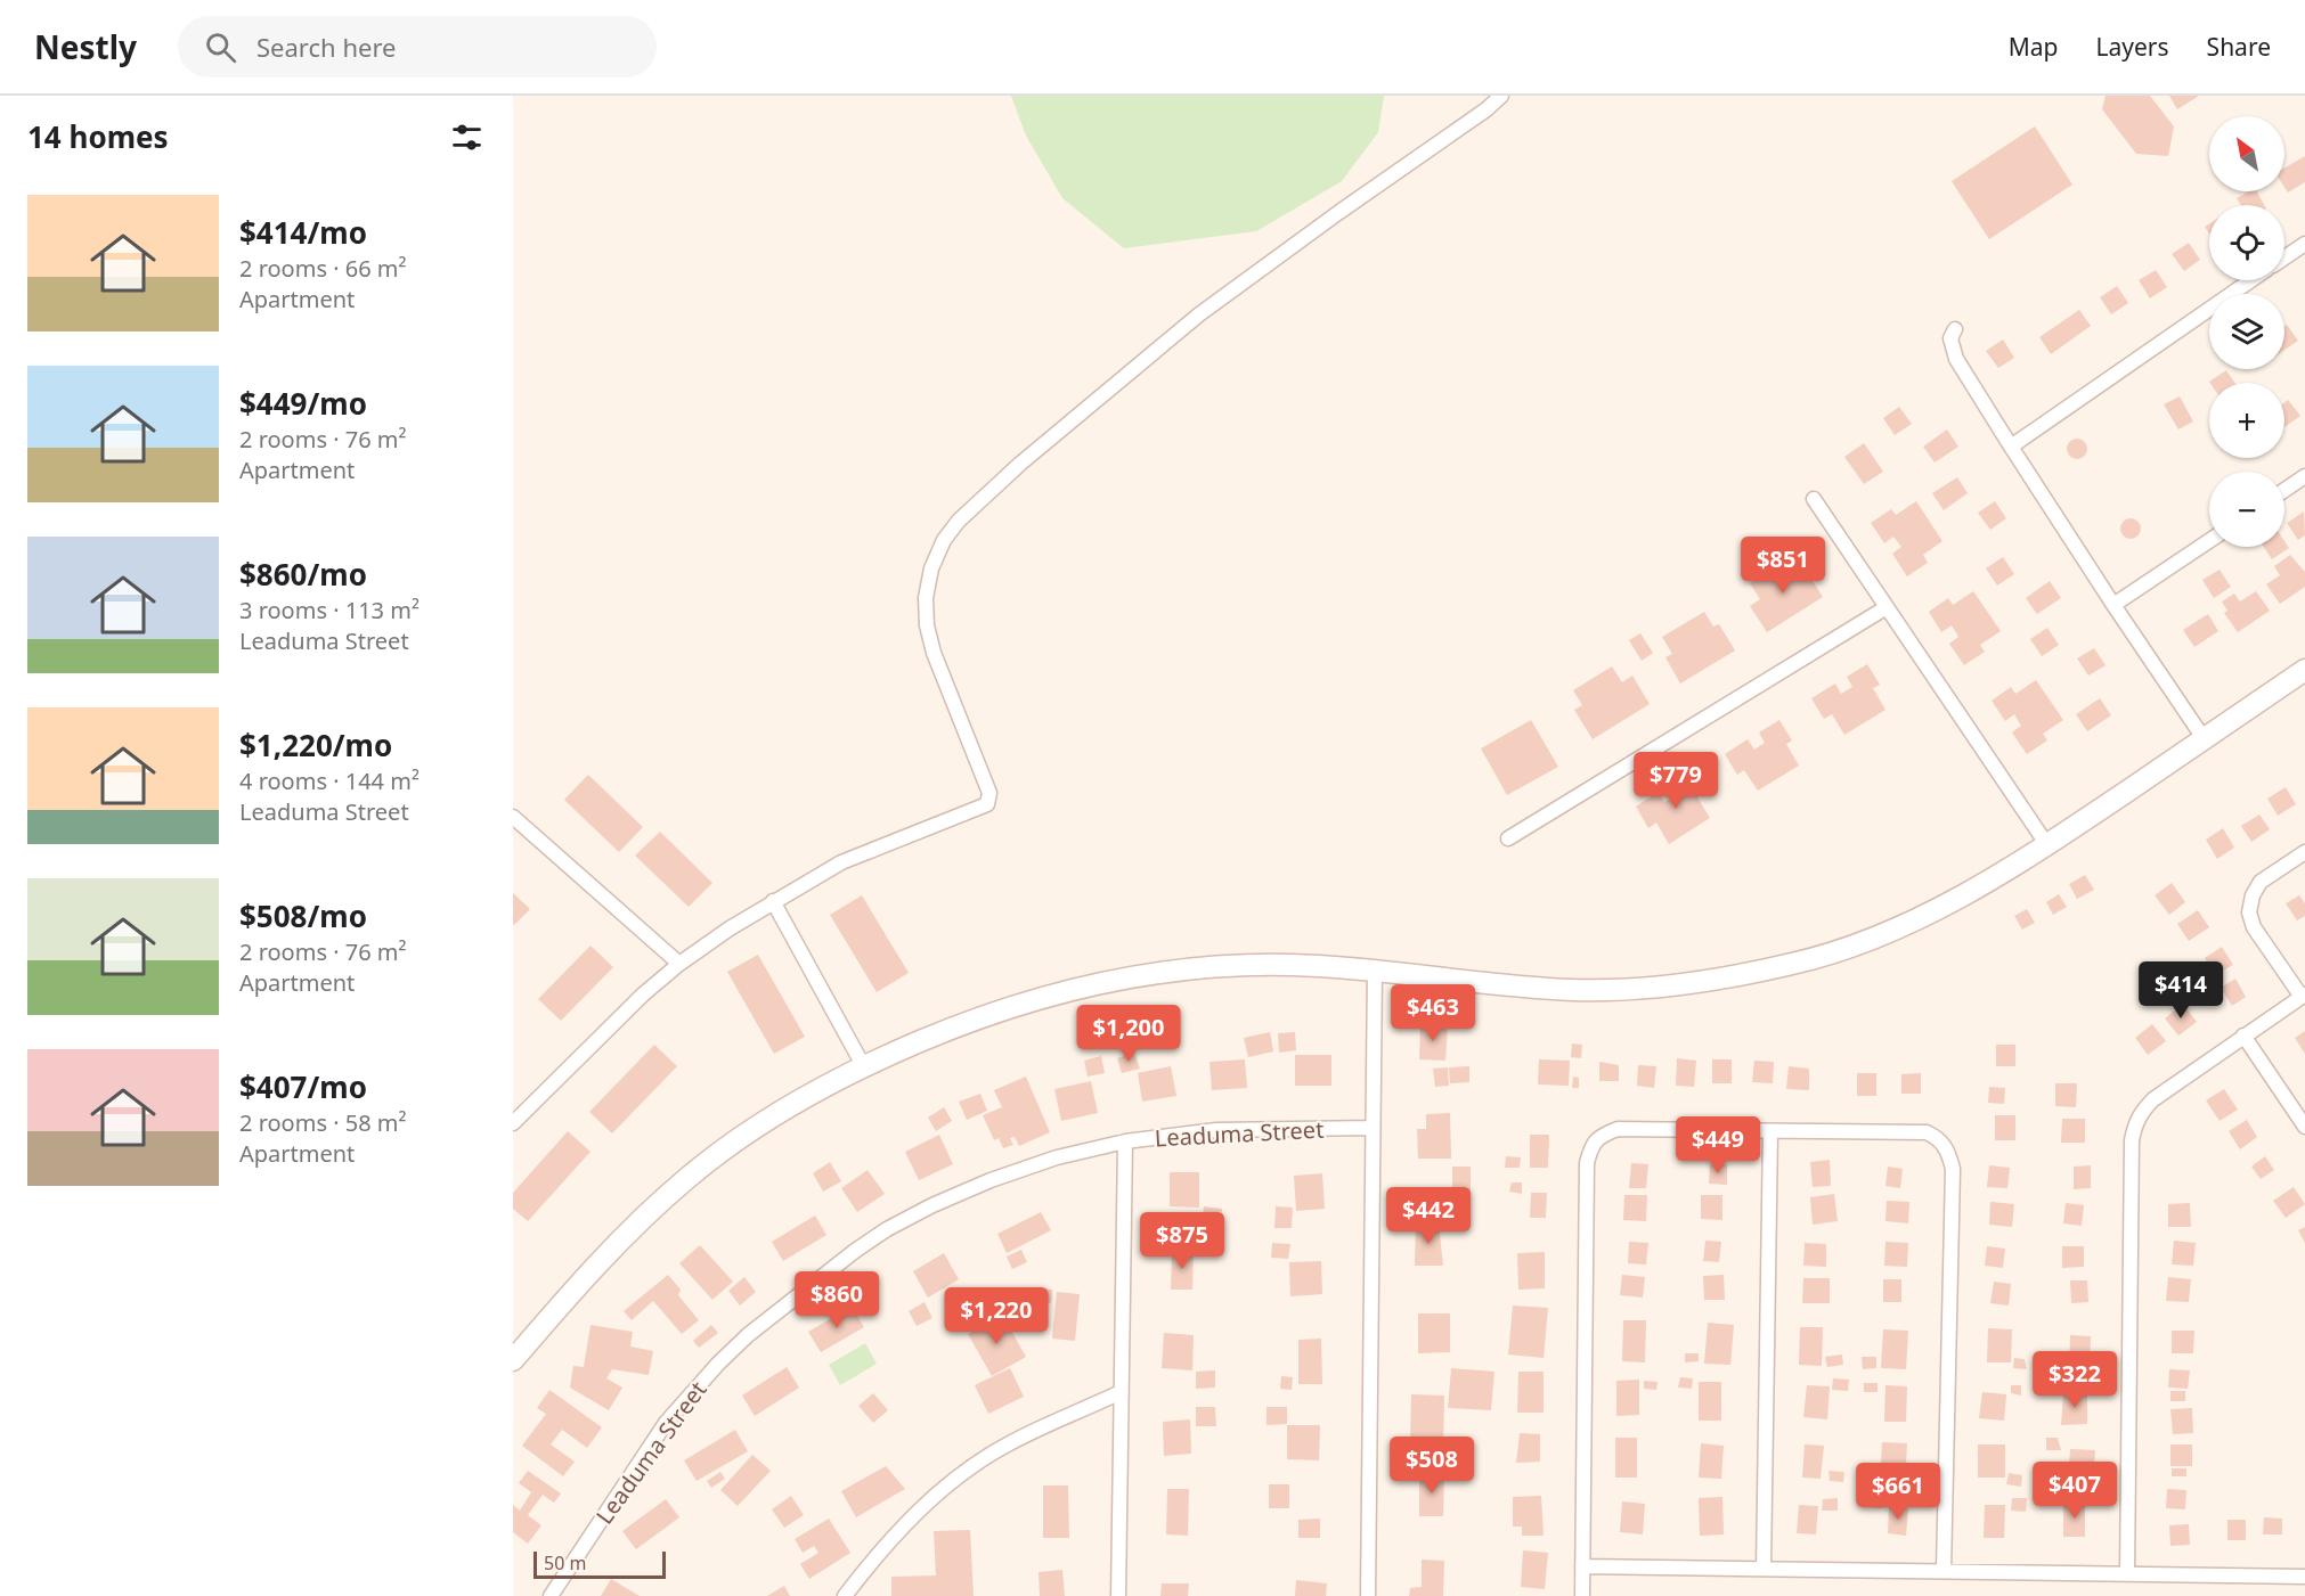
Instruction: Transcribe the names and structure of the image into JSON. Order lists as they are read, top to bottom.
{
  "streets": {
    "street": ["Leaduma Street"]
  },
  "scale_bar": "50 m",
  "north": "top left",
  "page": {
    "header": "Nestly",
    "search": "Search here",
    "nav": ["Map", "Layers", "Share"],
    "heading": "14 homes",
    "map_buttons": ["+", "−"],
    "list": [
      {
        "name": "$414/mo",
        "note": "2 rooms · 66 m² · Apartment"
      },
      {
        "name": "$449/mo",
        "note": "2 rooms · 76 m² · Apartment"
      },
      {
        "name": "$860/mo",
        "note": "3 rooms · 113 m² · Leaduma Street"
      },
      {
        "name": "$1,220/mo",
        "note": "4 rooms · 144 m² · Leaduma Street"
      },
      {
        "name": "$508/mo",
        "note": "2 rooms · 76 m² · Apartment"
      },
      {
        "name": "$407/mo",
        "note": "2 rooms · 58 m² · Apartment"
      }
    ],
    "price": [
      "$851",
      "$779",
      "$414",
      "$463",
      "$1,200",
      "$449",
      "$442",
      "$875",
      "$860",
      "$1,220",
      "$322",
      "$508",
      "$407",
      "$661"
    ],
    "scale": "50 m"
  }
}
